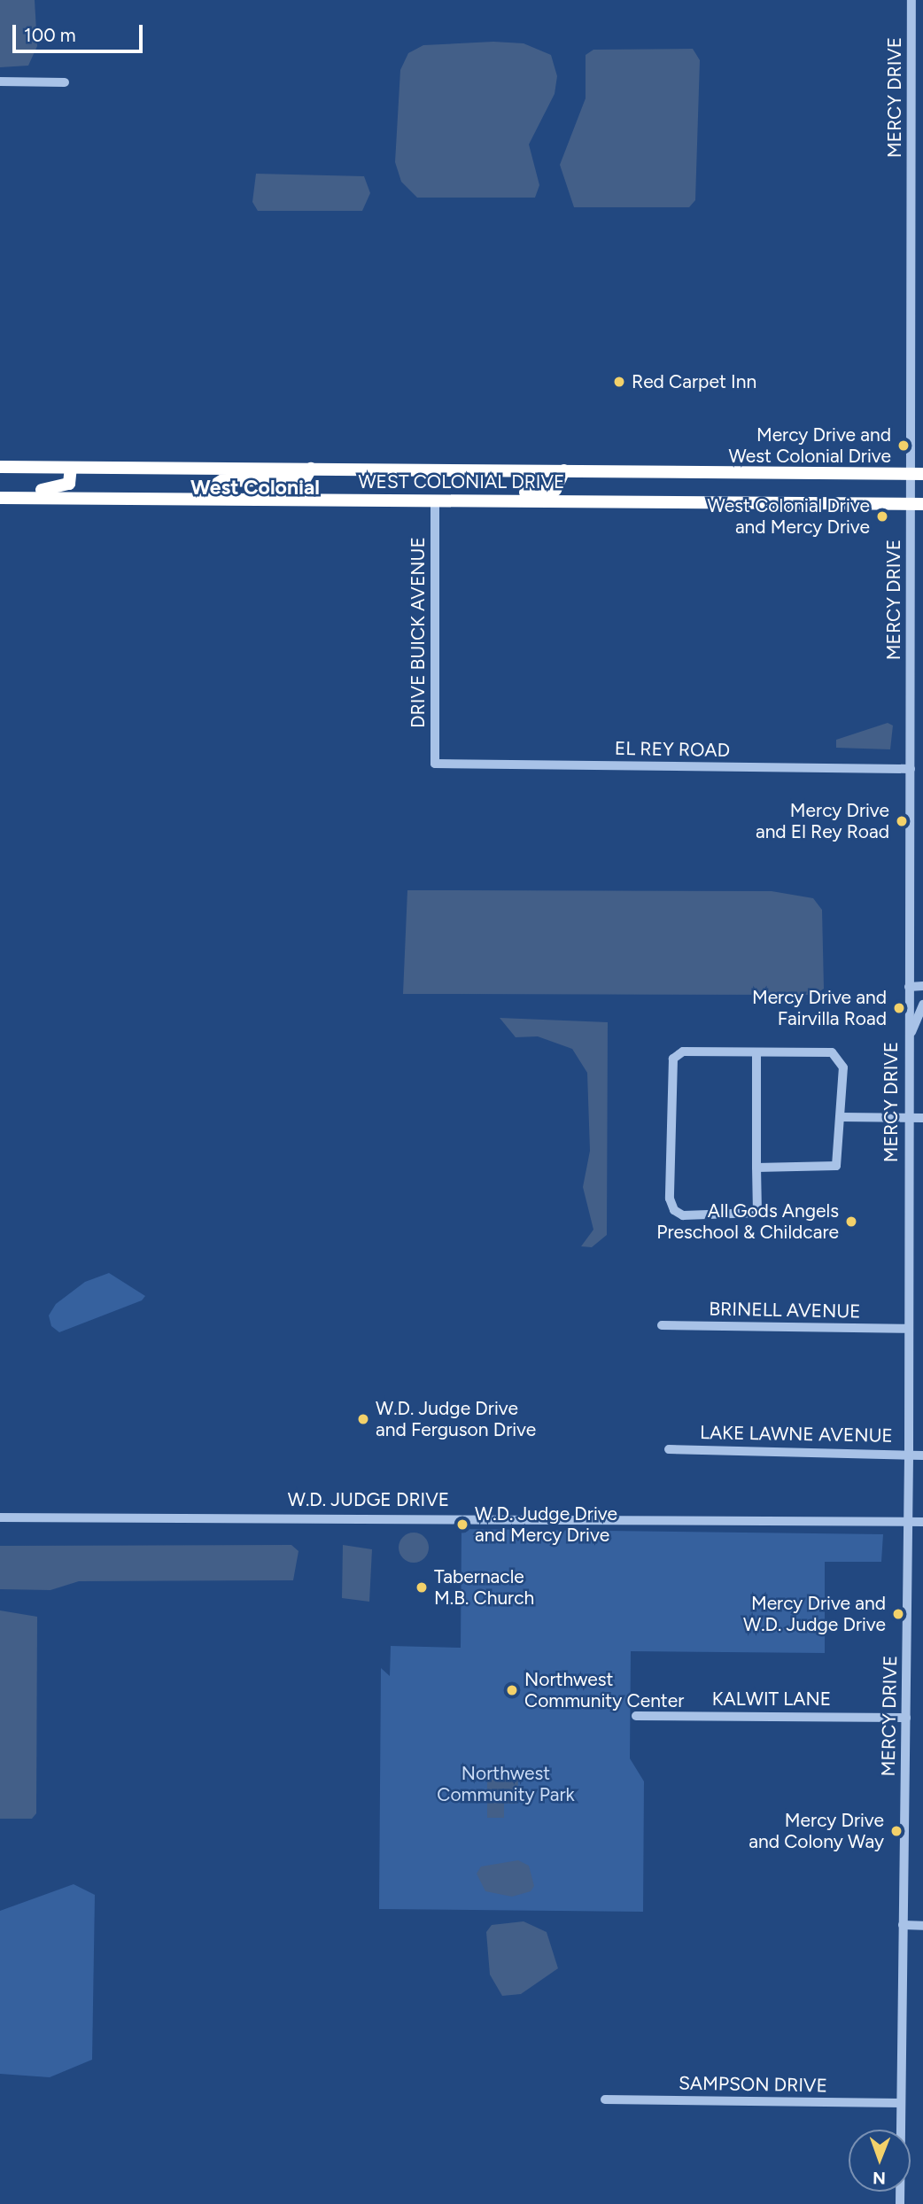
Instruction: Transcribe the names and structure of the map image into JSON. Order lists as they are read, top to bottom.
{
  "streets": {
    "highway": ["WEST COLONIAL DRIVE"],
    "street": [
      "MERCY DRIVE",
      "DRIVE BUICK AVENUE",
      "EL REY ROAD",
      "BRINELL AVENUE",
      "LAKE LAWNE AVENUE",
      "W.D. JUDGE DRIVE",
      "KALWIT LANE",
      "SAMPSON DRIVE"
    ]
  },
  "crossings": [
    ["MERCY DRIVE", "WEST COLONIAL DRIVE"],
    ["MERCY DRIVE", "EL REY ROAD"],
    ["MERCY DRIVE", "BRINELL AVENUE"],
    ["MERCY DRIVE", "LAKE LAWNE AVENUE"],
    ["MERCY DRIVE", "W.D. JUDGE DRIVE"],
    ["MERCY DRIVE", "KALWIT LANE"],
    ["MERCY DRIVE", "SAMPSON DRIVE"],
    ["WEST COLONIAL DRIVE", "DRIVE BUICK AVENUE"],
    ["DRIVE BUICK AVENUE", "EL REY ROAD"]
  ],
  "districts": ["West Colonial"],
  "parks": ["Northwest Community Park"],
  "places": [
    "Red Carpet Inn",
    "Mercy Drive and West Colonial Drive",
    "West Colonial Drive and Mercy Drive",
    "Mercy Drive and El Rey Road",
    "Mercy Drive and Fairvilla Road",
    "All Gods Angels Preschool & Childcare",
    "W.D. Judge Drive and Ferguson Drive",
    "W.D. Judge Drive and Mercy Drive",
    "Tabernacle M.B. Church",
    "Mercy Drive and W.D. Judge Drive",
    "Northwest Community Center",
    "Mercy Drive and Colony Way"
  ],
  "scale_bar": "100 m",
  "north": "bottom"
}
